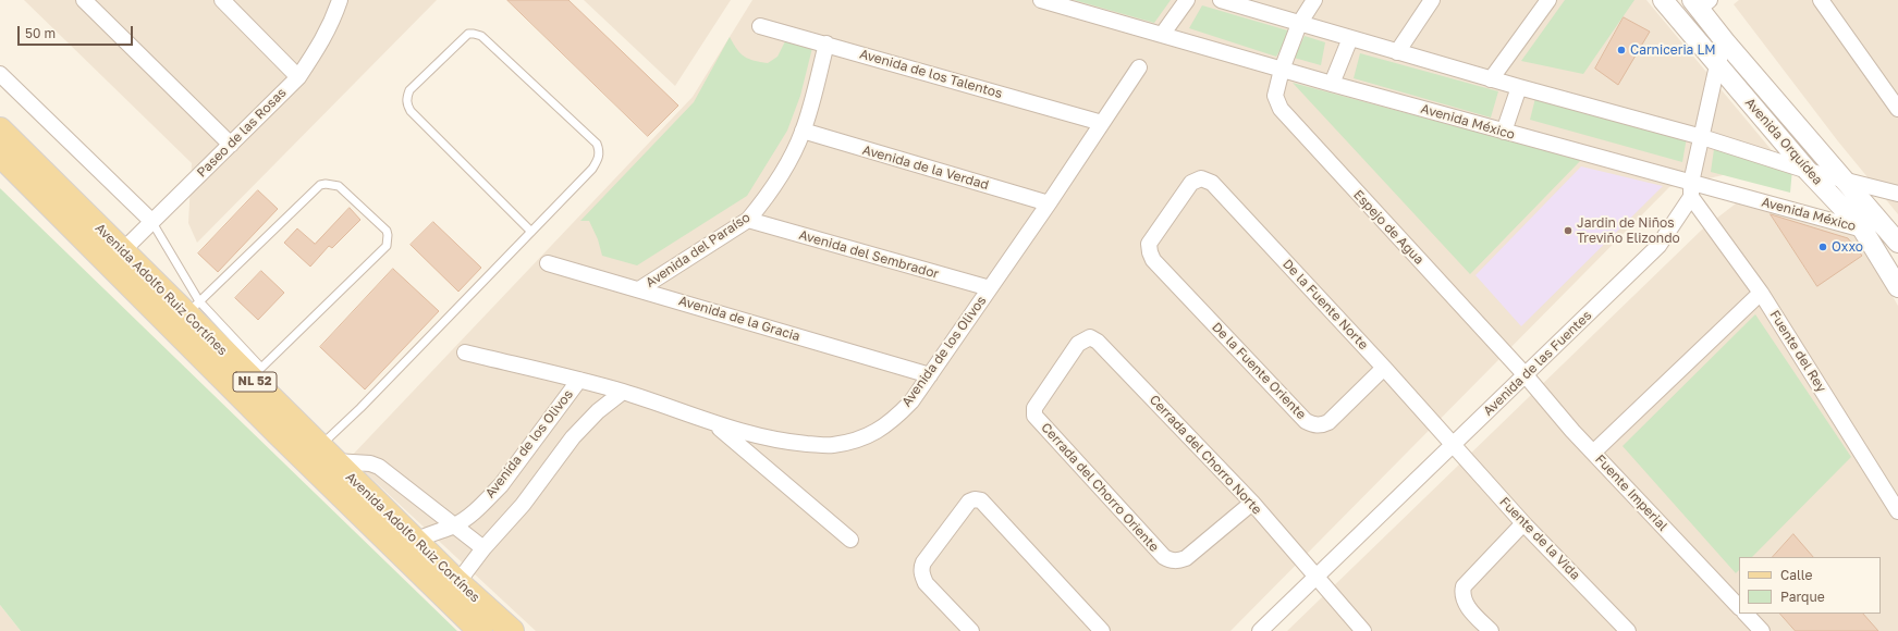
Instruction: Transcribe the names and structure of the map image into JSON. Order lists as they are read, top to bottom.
{
  "streets": {
    "main road": ["Avenida Adolfo Ruiz Cortínes", "NL 52"],
    "street": [
      "Avenida de los Talentos",
      "Avenida México",
      "Paseo de las Rosas",
      "Avenida Orquídea",
      "Avenida de la Verdad",
      "Espejo de Agua",
      "Avenida del Paraíso",
      "Avenida del Sembrador",
      "De la Fuente Norte",
      "Avenida de la Gracia",
      "Avenida de los Olivos",
      "Fuente del Rey",
      "Avenida de las Fuentes",
      "De la Fuente Oriente",
      "Cerrada del Chorro Norte",
      "Cerrada del Chorro Oriente",
      "Fuente Imperial",
      "Fuente de la Vida"
    ]
  },
  "crossings": [
    ["Avenida de los Talentos", "Avenida del Paraíso"],
    ["Avenida de los Talentos", "Avenida de los Olivos"],
    ["Avenida México", "Avenida Orquídea"],
    ["Avenida México", "Espejo de Agua"],
    ["Avenida México", "Fuente del Rey"],
    ["Avenida México", "Avenida de las Fuentes"],
    ["Paseo de las Rosas", "Avenida Adolfo Ruiz Cortínes"],
    ["Avenida Orquídea", "Avenida de las Fuentes"],
    ["Avenida de la Verdad", "Avenida del Paraíso"],
    ["Avenida de la Verdad", "Avenida de los Olivos"],
    ["Espejo de Agua", "Avenida de las Fuentes"],
    ["Espejo de Agua", "Fuente Imperial"],
    ["Avenida del Paraíso", "Avenida del Sembrador"],
    ["Avenida del Paraíso", "Avenida de la Gracia"],
    ["Avenida del Sembrador", "Avenida de los Olivos"],
    ["Avenida Adolfo Ruiz Cortínes", "Avenida de los Olivos"],
    ["De la Fuente Norte", "Avenida de las Fuentes"],
    ["De la Fuente Norte", "De la Fuente Oriente"],
    ["De la Fuente Norte", "Fuente de la Vida"],
    ["Avenida de la Gracia", "Avenida de los Olivos"],
    ["Fuente del Rey", "Avenida de las Fuentes"],
    ["Avenida de las Fuentes", "Cerrada del Chorro Norte"],
    ["Avenida de las Fuentes", "Fuente Imperial"],
    ["Avenida de las Fuentes", "Fuente de la Vida"],
    ["Cerrada del Chorro Norte", "Cerrada del Chorro Oriente"]
  ],
  "places": ["Carniceria LM", "Jardin de Niños Treviño Elizondo", "Oxxo"],
  "legend": ["Calle", "Parque"],
  "scale_bar": "50 m"
}
